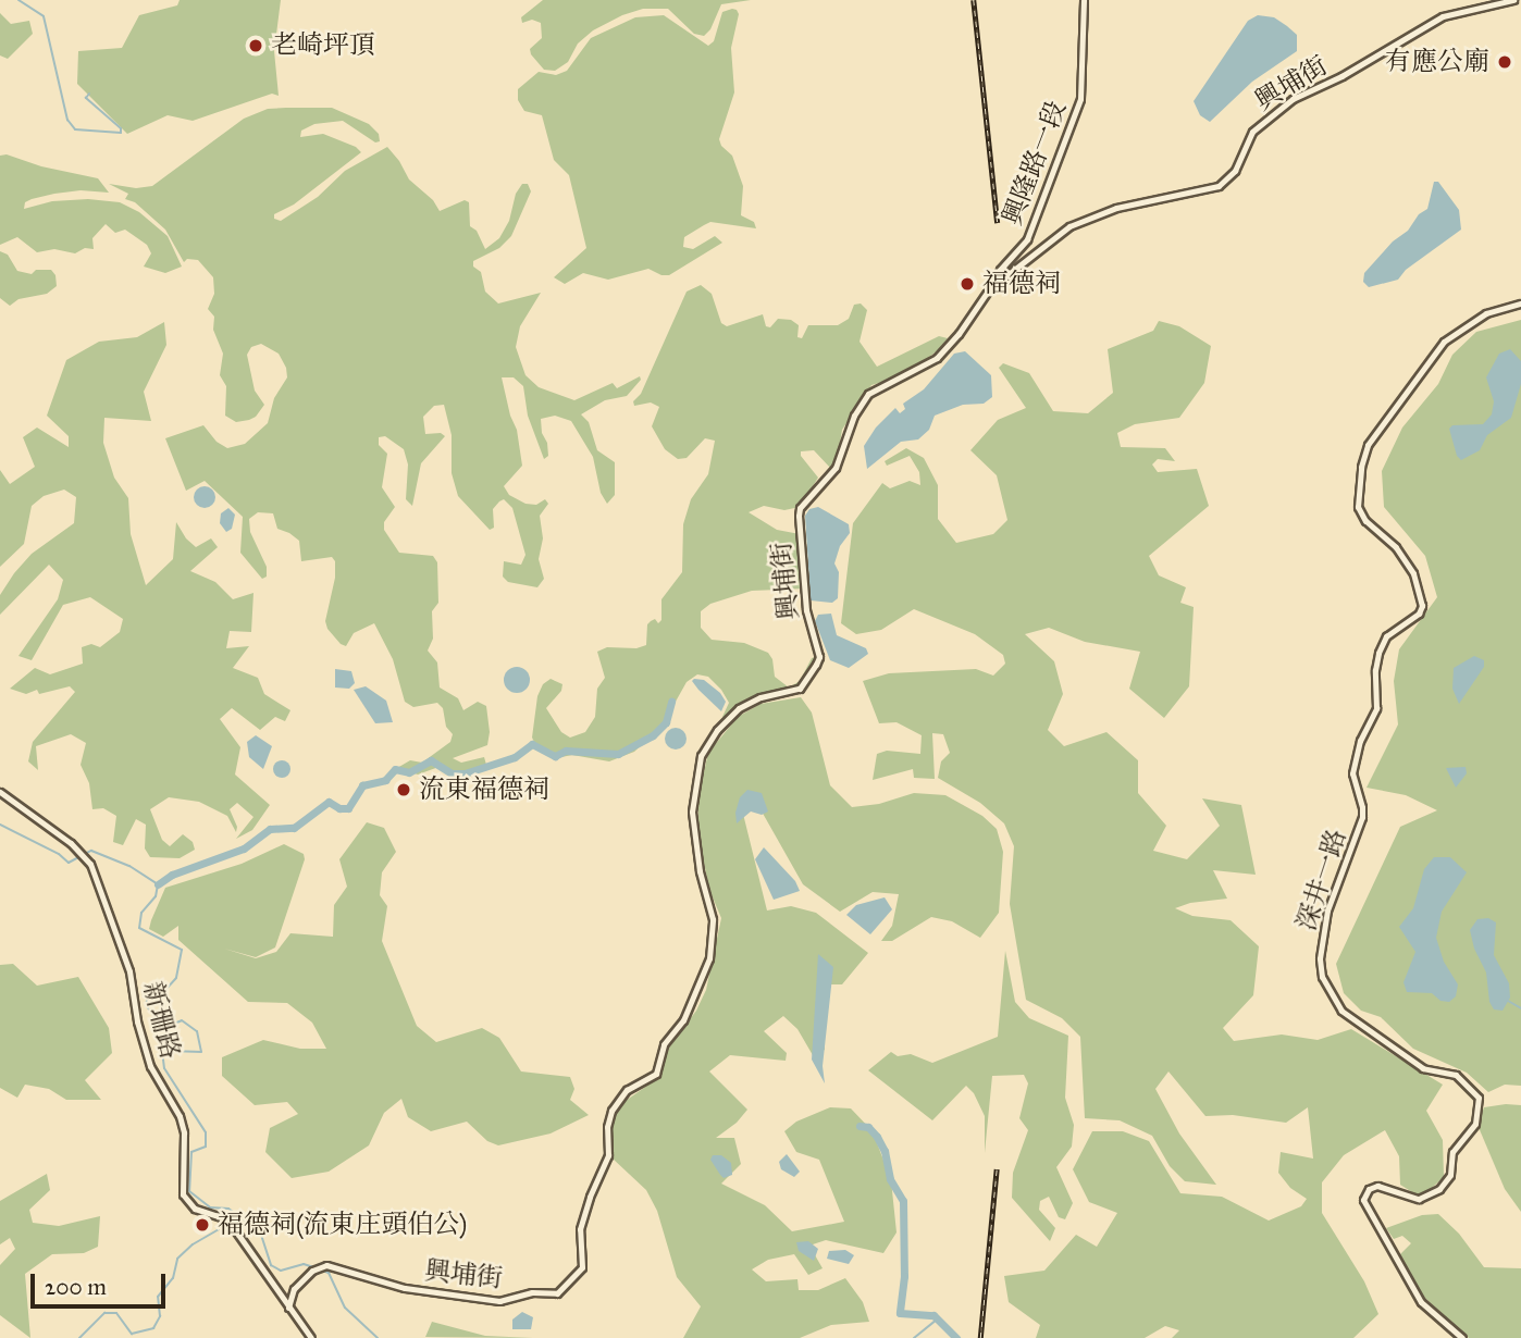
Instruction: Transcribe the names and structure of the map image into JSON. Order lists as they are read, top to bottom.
{
  "streets": {
    "street": [
      "興埔街",
      "興隆路一段",
      "深井一路",
      "新珊路"
    ]
  },
  "crossings": [
    ["興埔街", "興隆路一段"],
    ["興埔街", "新珊路"]
  ],
  "places": [
    "老崎坪頂",
    "有應公廟",
    "福德祠",
    "流東福德祠",
    "福德祠(流東庄頭伯公)"
  ],
  "scale_bar": "200 m"
}
